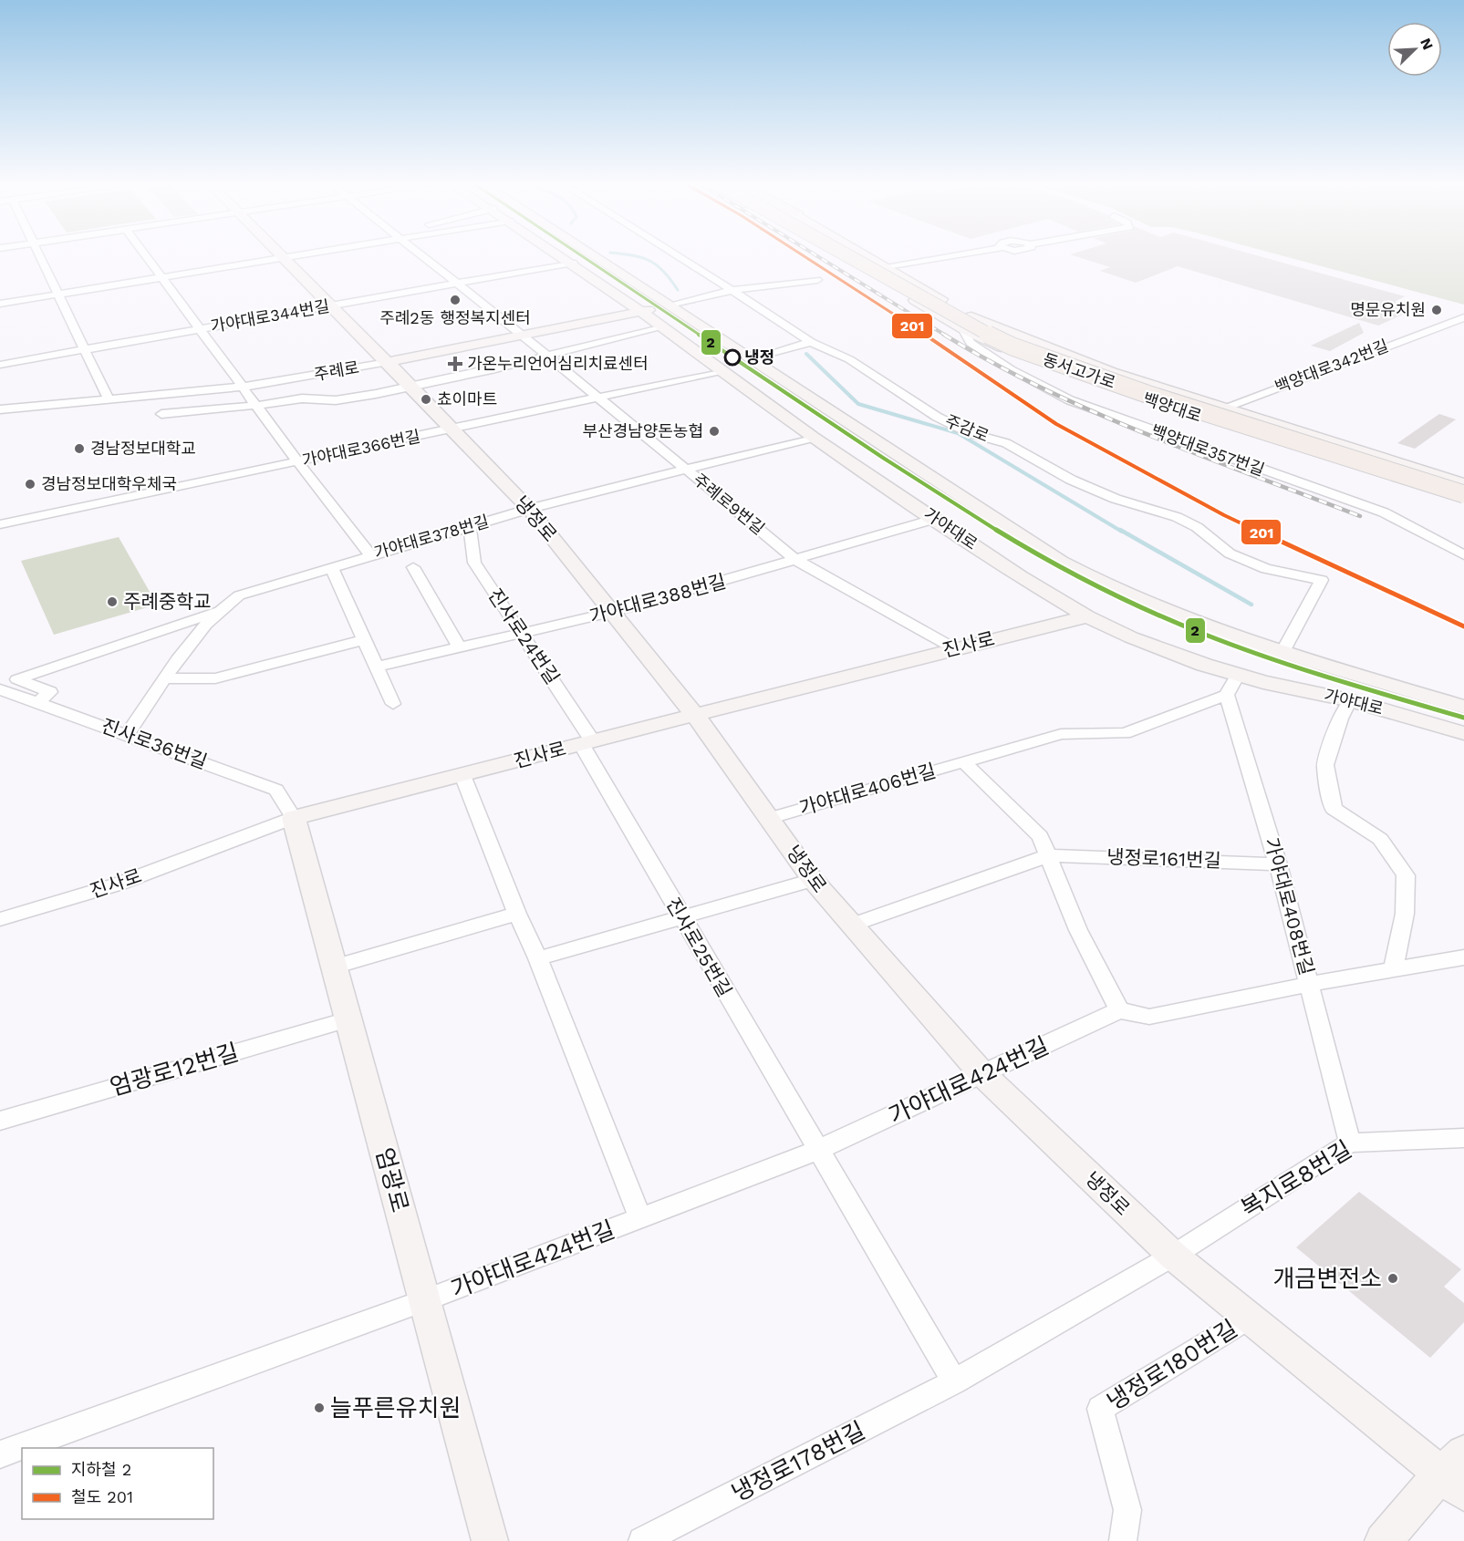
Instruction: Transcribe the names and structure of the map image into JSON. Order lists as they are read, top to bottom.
{
  "streets": {
    "highway": ["동서고가로"],
    "main road": [
      "주례로",
      "백양대로",
      "냉정로",
      "가야대로",
      "진사로",
      "엄광로"
    ],
    "street": [
      "가야대로344번길",
      "백양대로342번길",
      "주감로",
      "가야대로366번길",
      "백양대로357번길",
      "주례로9번길",
      "가야대로378번길",
      "가야대로388번길",
      "진사로24번길",
      "진사로36번길",
      "가야대로406번길",
      "냉정로161번길",
      "가야대로408번길",
      "진사로25번길",
      "엄광로12번길",
      "가야대로424번길",
      "복지로8번길",
      "냉정로180번길",
      "냉정로178번길"
    ]
  },
  "crossings": [
    ["가야대로344번길", "주례로9번길"],
    ["가야대로344번길", "냉정로"],
    ["가야대로344번길", "가야대로"],
    ["백양대로342번길", "백양대로"],
    ["주례로", "주례로9번길"],
    ["주례로", "냉정로"],
    ["주례로", "가야대로"],
    ["동서고가로", "백양대로"],
    ["백양대로", "백양대로357번길"],
    ["주감로", "가야대로"],
    ["가야대로366번길", "주례로9번길"],
    ["가야대로366번길", "냉정로"],
    ["가야대로366번길", "가야대로"],
    ["주례로9번길", "가야대로378번길"],
    ["주례로9번길", "가야대로388번길"],
    ["주례로9번길", "진사로"],
    ["냉정로", "가야대로378번길"],
    ["냉정로", "가야대로388번길"],
    ["냉정로", "진사로"],
    ["냉정로", "가야대로406번길"],
    ["냉정로", "냉정로161번길"],
    ["냉정로", "가야대로424번길"],
    ["냉정로", "복지로8번길"],
    ["냉정로", "냉정로180번길"],
    ["냉정로", "냉정로178번길"],
    ["가야대로", "가야대로378번길"],
    ["가야대로", "가야대로388번길"],
    ["가야대로", "진사로"],
    ["가야대로378번길", "진사로24번길"],
    ["가야대로378번길", "진사로36번길"],
    ["가야대로388번길", "진사로24번길"],
    ["진사로24번길", "진사로"],
    ["진사로24번길", "진사로25번길"],
    ["진사로", "진사로36번길"],
    ["진사로", "진사로25번길"],
    ["진사로", "가야대로424번길"],
    ["진사로", "엄광로"],
    ["진사로36번길", "엄광로"],
    ["가야대로406번길", "가야대로408번길"],
    ["냉정로161번길", "가야대로408번길"],
    ["가야대로408번길", "복지로8번길"],
    ["진사로25번길", "가야대로424번길"],
    ["엄광로12번길", "엄광로"],
    ["가야대로424번길", "엄광로"],
    ["복지로8번길", "냉정로178번길"]
  ],
  "places": {
    "other": [
      "주례2동 행정복지센터",
      "명문유치원",
      "냉정",
      "쵸이마트",
      "부산경남양돈농협",
      "경남정보대학교",
      "경남정보대학우체국",
      "주례중학교",
      "개금변전소",
      "늘푸른유치원"
    ],
    "health": ["가온누리언어심리치료센터"]
  },
  "lines": ["metro line 2", "rail line 201"],
  "legend": ["지하철 2", "철도 201"],
  "north": "top right"
}
